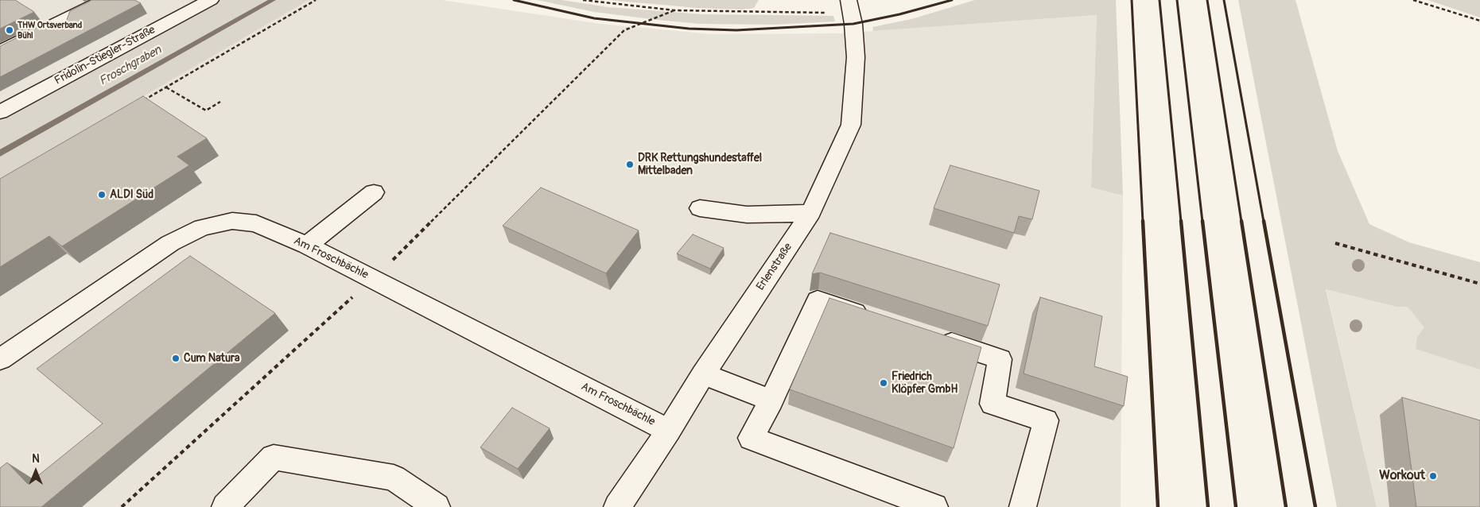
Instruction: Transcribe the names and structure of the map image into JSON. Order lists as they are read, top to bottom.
{
  "streets": {
    "street": ["Fridolin-Stiegler-Straße", "Am Froschbächle", "Erlenstraße"]
  },
  "crossings": [
    ["Am Froschbächle", "Erlenstraße"]
  ],
  "water": ["Froschgraben"],
  "places": [
    "THW Ortsverband Bühl",
    "DRK Rettungshundestaffel Mittelbaden",
    "ALDI Süd",
    "Cum Natura",
    "Friedrich Klöpfer GmbH",
    "Workout"
  ],
  "north": "top"
}
